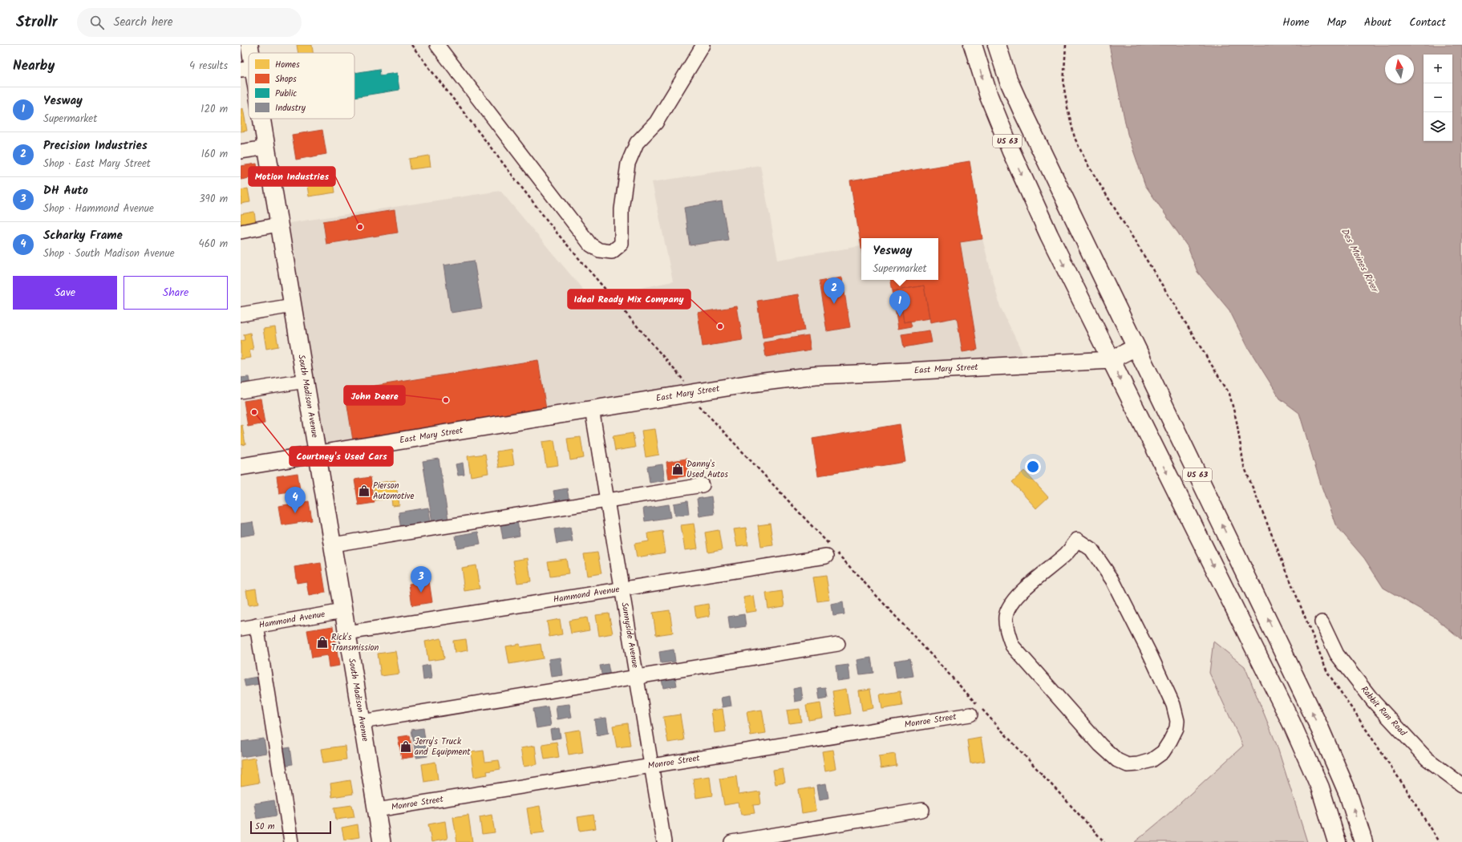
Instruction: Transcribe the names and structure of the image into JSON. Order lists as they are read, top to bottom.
{
  "streets": {
    "highway": ["US 63"],
    "main road": ["East Mary Street", "South Madison Avenue"],
    "street": [
      "Hammond Avenue",
      "Sunnyside Avenue",
      "Rabbit Run Road",
      "Monroe Street"
    ]
  },
  "crossings": [
    ["US 63", "East Mary Street"],
    ["East Mary Street", "South Madison Avenue"],
    ["East Mary Street", "Sunnyside Avenue"],
    ["South Madison Avenue", "Hammond Avenue"],
    ["South Madison Avenue", "Monroe Street"],
    ["Hammond Avenue", "Sunnyside Avenue"],
    ["Sunnyside Avenue", "Monroe Street"]
  ],
  "water": ["Des Moines River"],
  "places": {
    "other": [
      "Motion Industries",
      "Ideal Ready Mix Company",
      "John Deere",
      "Courtney's Used Cars"
    ],
    "shop": [
      "Danny's Used Autos",
      "Pierson Automotive",
      "Rick's Transmission",
      "Jerry's Truck and Equipment"
    ]
  },
  "legend": [
    "Homes",
    "Shops",
    "Public",
    "Industry"
  ],
  "scale_bar": "50 m",
  "north": "top",
  "page": {
    "header": "Strollr",
    "search": "Search here",
    "nav": [
      "Home",
      "Map",
      "About",
      "Contact"
    ],
    "heading": ["Nearby", "4 results"],
    "map_buttons": ["+", "−"],
    "list": [
      {
        "mark": "1",
        "name": "Yesway",
        "note": "Supermarket",
        "value": "120 m"
      },
      {
        "mark": "2",
        "name": "Precision Industries",
        "note": "Shop · East Mary Street",
        "value": "160 m"
      },
      {
        "mark": "3",
        "name": "DH Auto",
        "note": "Shop · Hammond Avenue",
        "value": "390 m"
      },
      {
        "mark": "4",
        "name": "Scharky Frame",
        "note": "Shop · South Madison Avenue",
        "value": "460 m"
      }
    ],
    "popup": ["Yesway", "Supermarket"],
    "buttons": ["Save", "Share"],
    "pins": [
      "2",
      "1",
      "4",
      "3"
    ],
    "scale": "50 m"
  }
}
